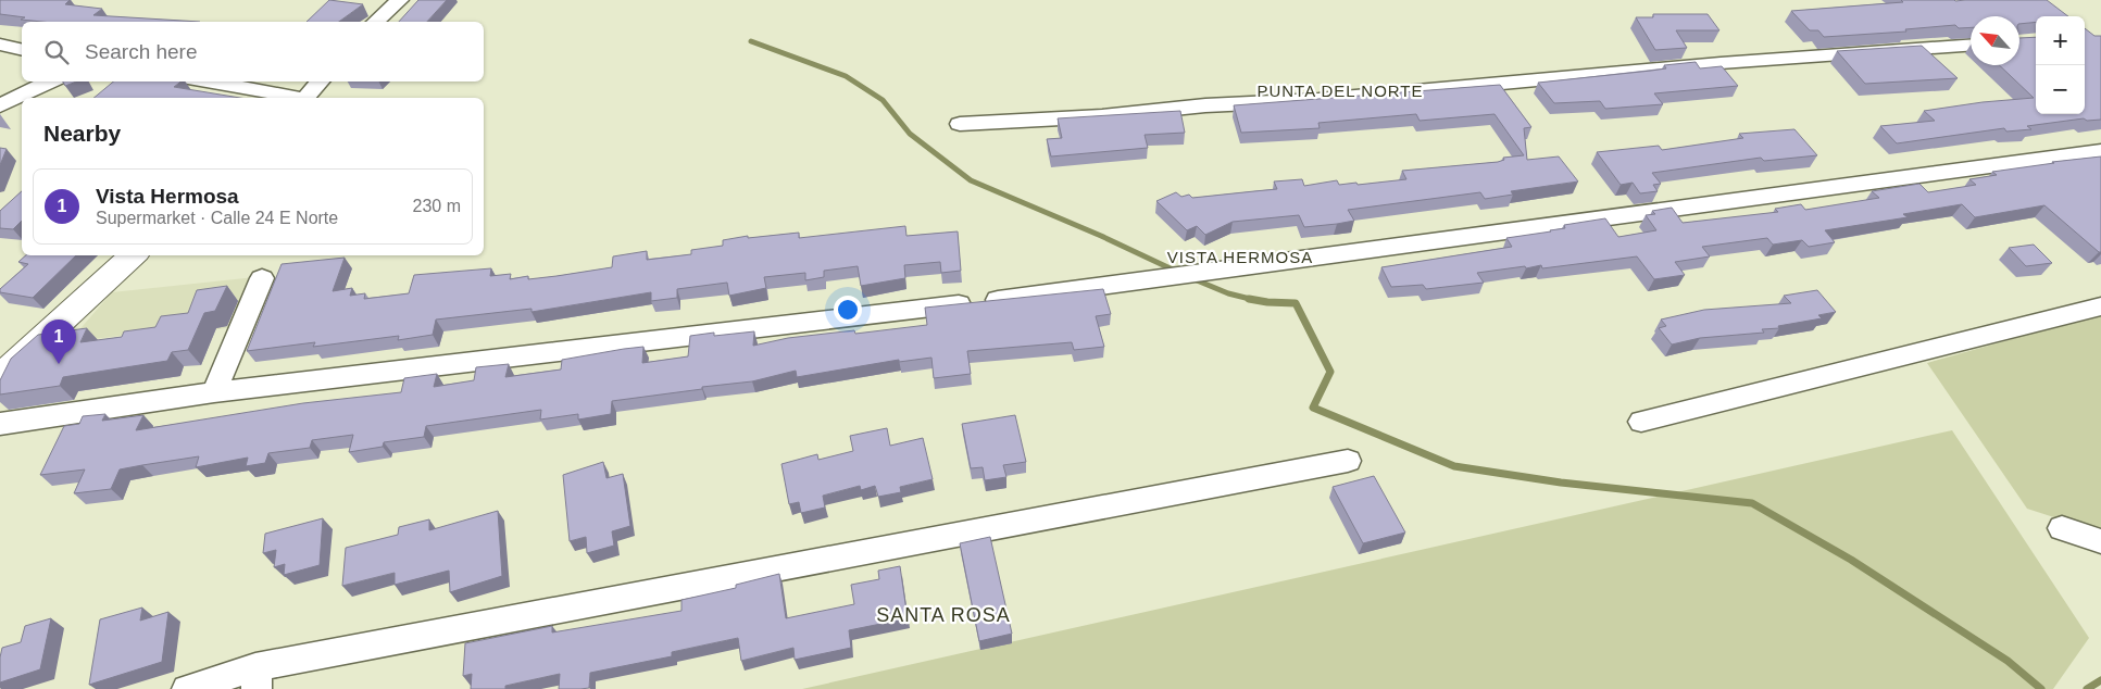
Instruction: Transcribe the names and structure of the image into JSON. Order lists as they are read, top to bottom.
{
  "districts": ["PUNTA DEL NORTE", "VISTA HERMOSA", "SANTA ROSA"],
  "north": "top left",
  "page": {
    "map_buttons": ["+", "−"],
    "search": "Search here",
    "heading": "Nearby",
    "list": [
      {
        "mark": "1",
        "name": "Vista Hermosa",
        "note": "Supermarket · Calle 24 E Norte",
        "value": "230 m"
      }
    ],
    "pins": "1"
  }
}
